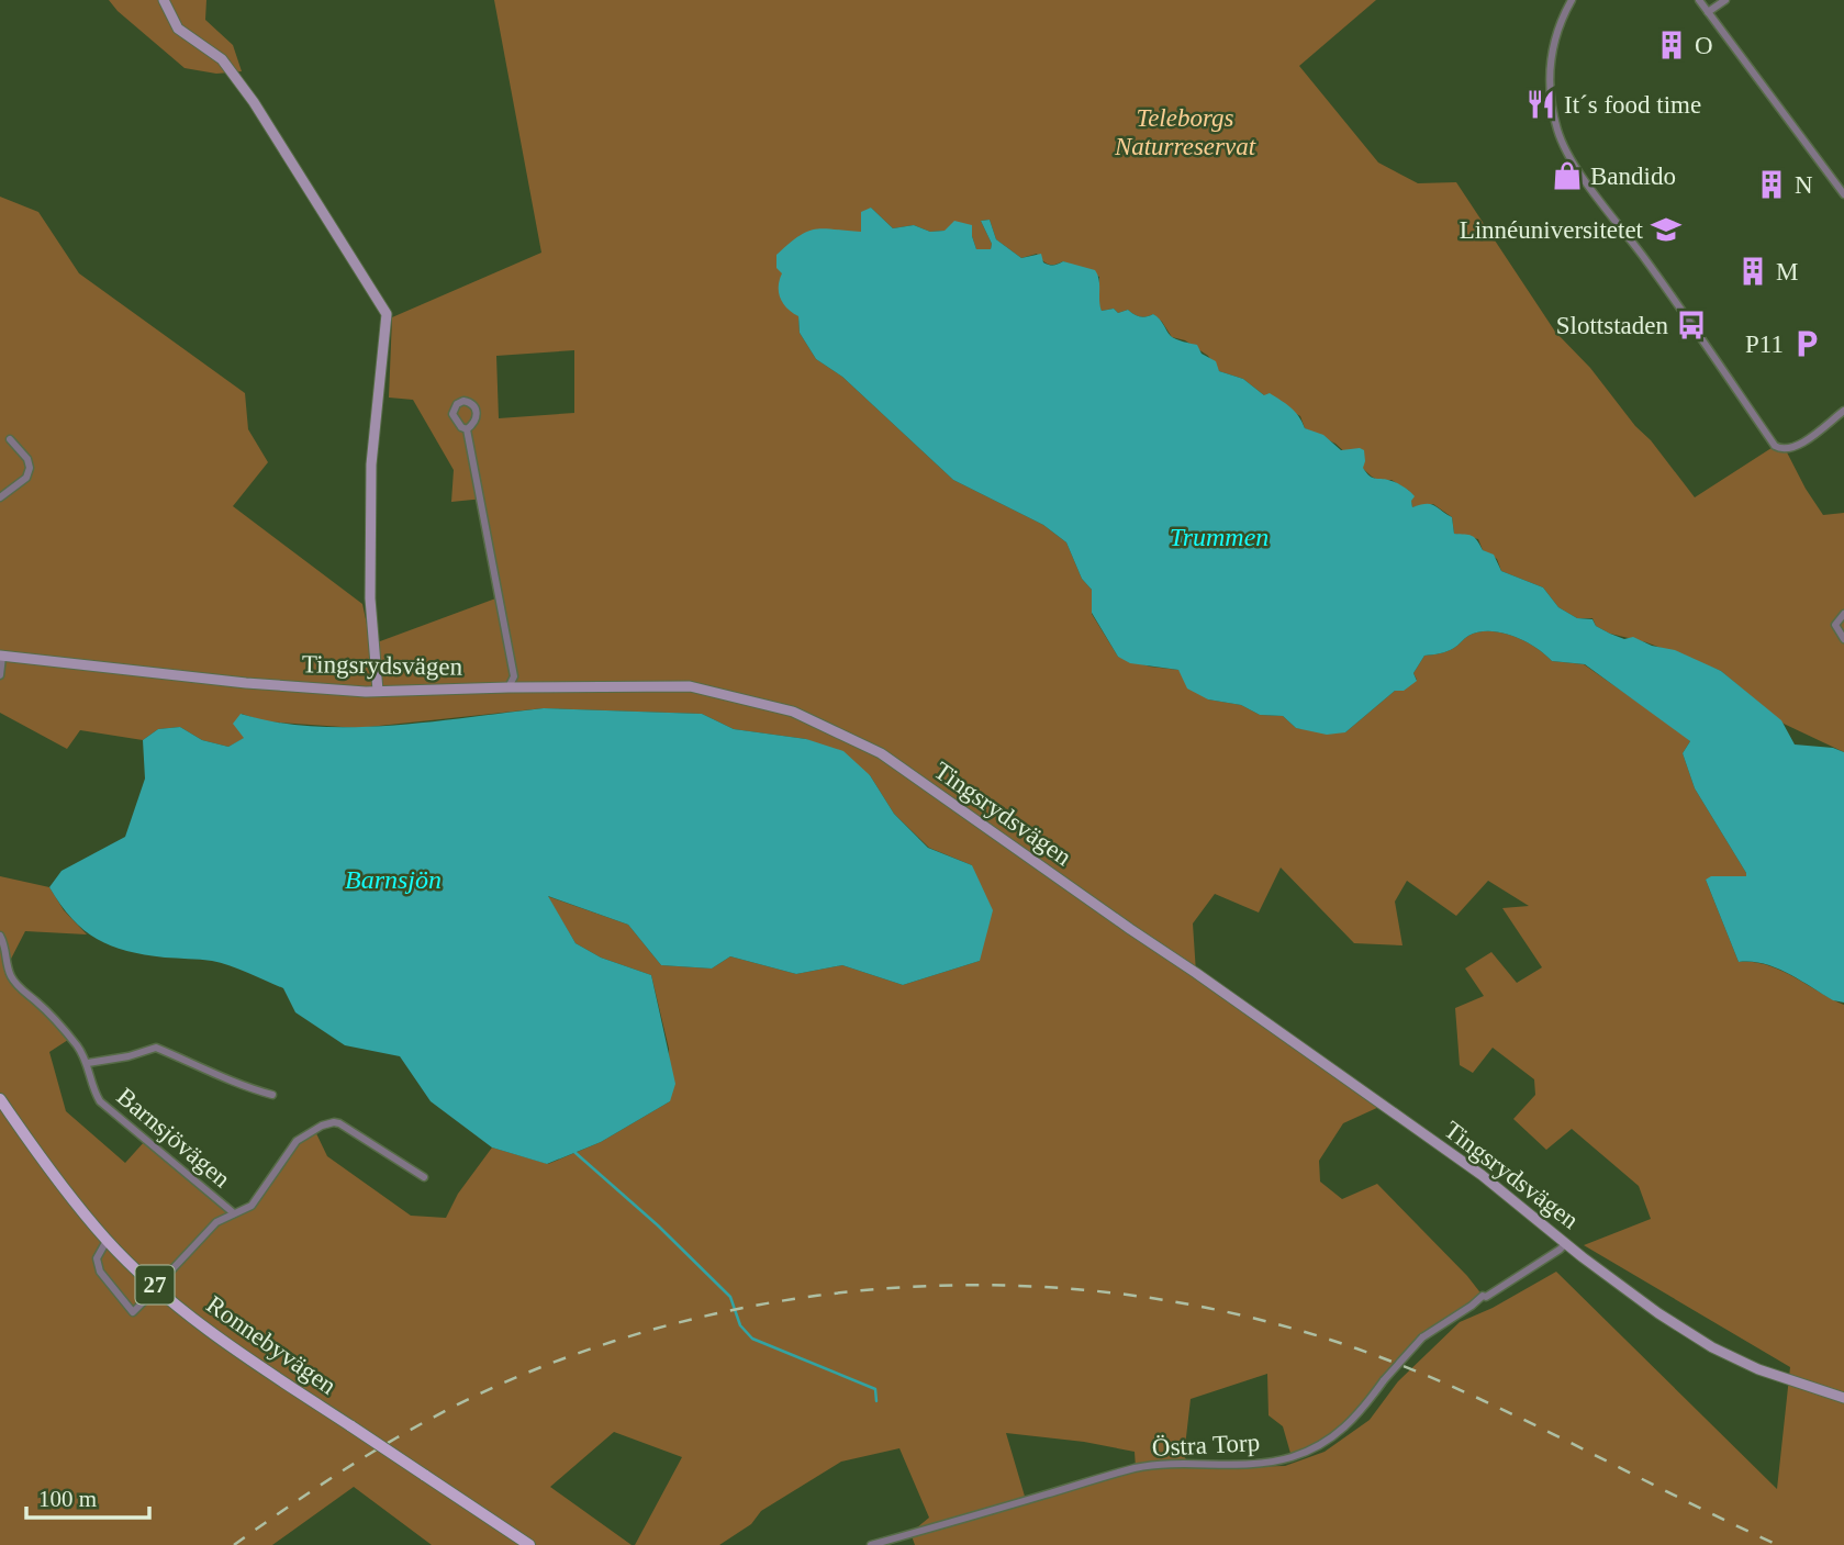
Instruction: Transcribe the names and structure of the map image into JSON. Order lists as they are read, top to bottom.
{
  "streets": {
    "main road": ["27", "Ronnebyvägen"],
    "street": ["Tingsrydsvägen", "Barnsjövägen", "Östra Torp"]
  },
  "crossings": [
    ["Tingsrydsvägen", "Östra Torp"]
  ],
  "water": ["Trummen", "Barnsjön"],
  "parks": ["Teleborgs Naturreservat"],
  "places": {
    "building": ["O", "N", "M"],
    "restaurant": ["It´s food time"],
    "shop": ["Bandido"],
    "school or university": ["Linnéuniversitetet"],
    "bus stop": ["Slottstaden"],
    "parking": ["P11"]
  },
  "scale_bar": "100 m"
}
